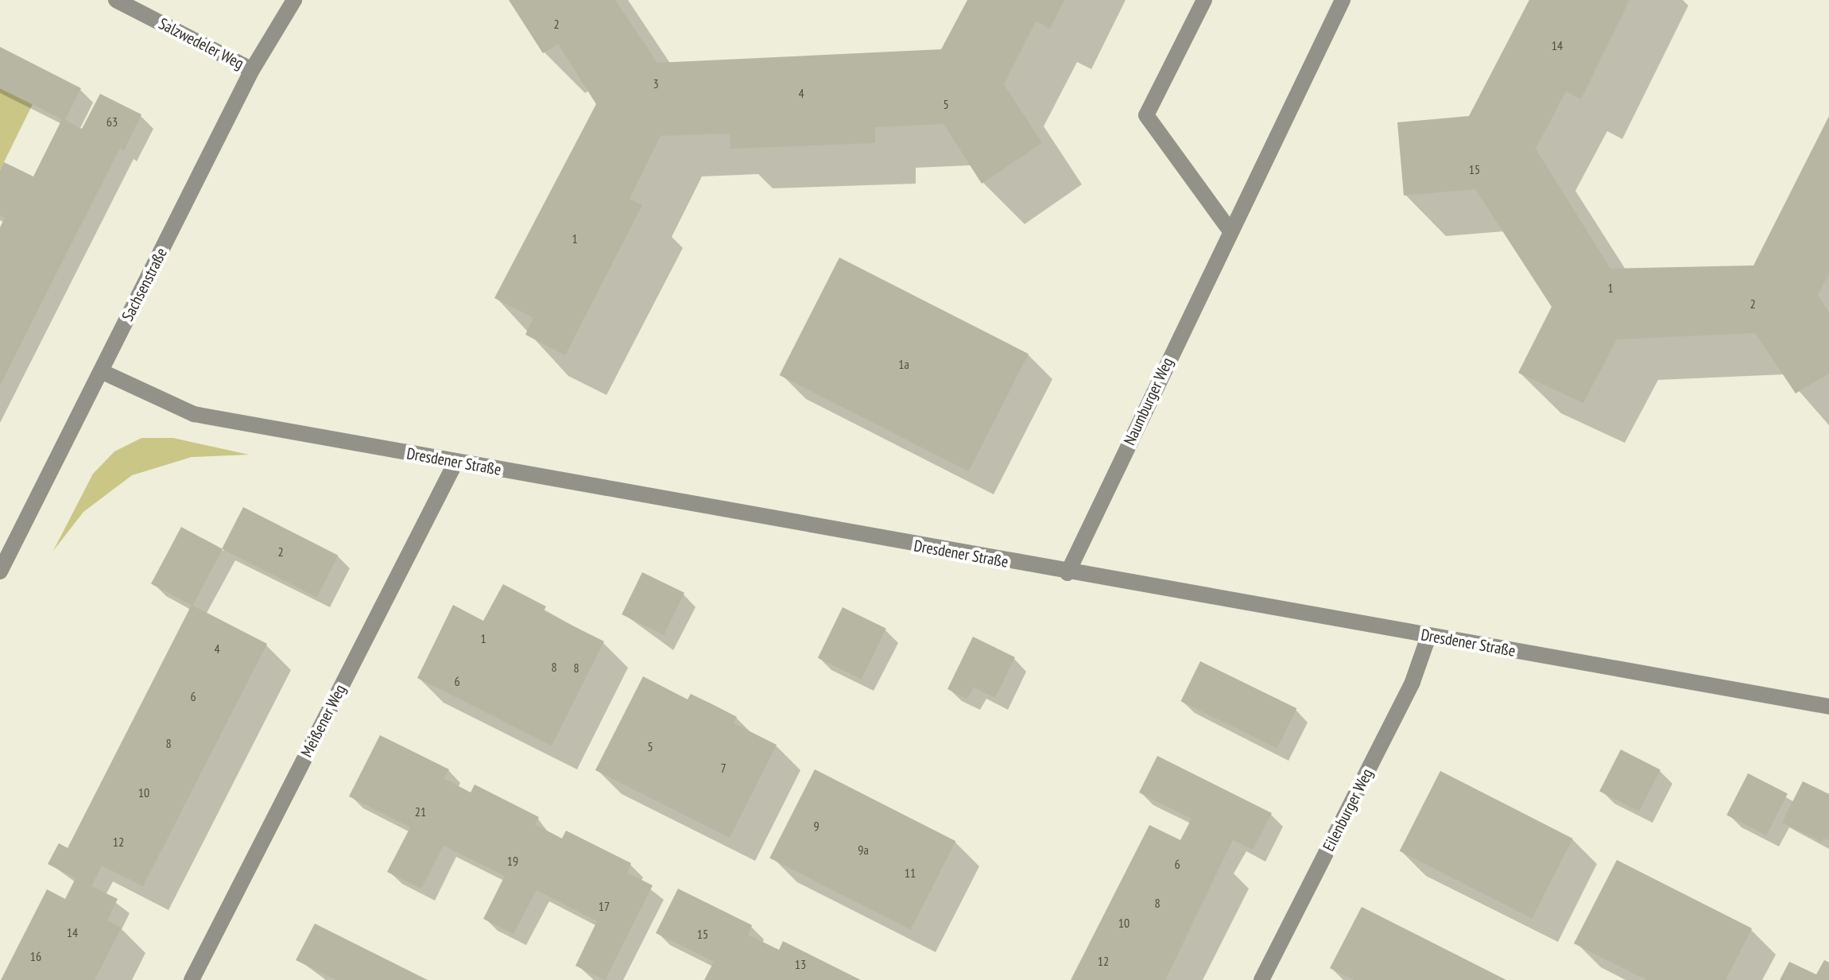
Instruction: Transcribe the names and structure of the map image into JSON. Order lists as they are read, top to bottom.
{
  "streets": {
    "street": [
      "Salzwedeler Weg",
      "Sachsenstraße",
      "Naumburger Weg",
      "Dresdener Straße",
      "Meißener Weg",
      "Eilenburger Weg"
    ]
  },
  "crossings": [
    ["Salzwedeler Weg", "Sachsenstraße"],
    ["Sachsenstraße", "Dresdener Straße"],
    ["Naumburger Weg", "Dresdener Straße"],
    ["Dresdener Straße", "Meißener Weg"],
    ["Dresdener Straße", "Eilenburger Weg"]
  ],
  "house_numbers": [
    "2",
    "14",
    "3",
    "4",
    "5",
    "63",
    "15",
    "1",
    "1",
    "2",
    "1a",
    "2",
    "1",
    "4",
    "8",
    "8",
    "6",
    "6",
    "8",
    "5",
    "7",
    "10",
    "21",
    "9",
    "12",
    "9a",
    "19",
    "6",
    "11",
    "8",
    "17",
    "10",
    "14",
    "15",
    "16",
    "12",
    "13"
  ]
}
